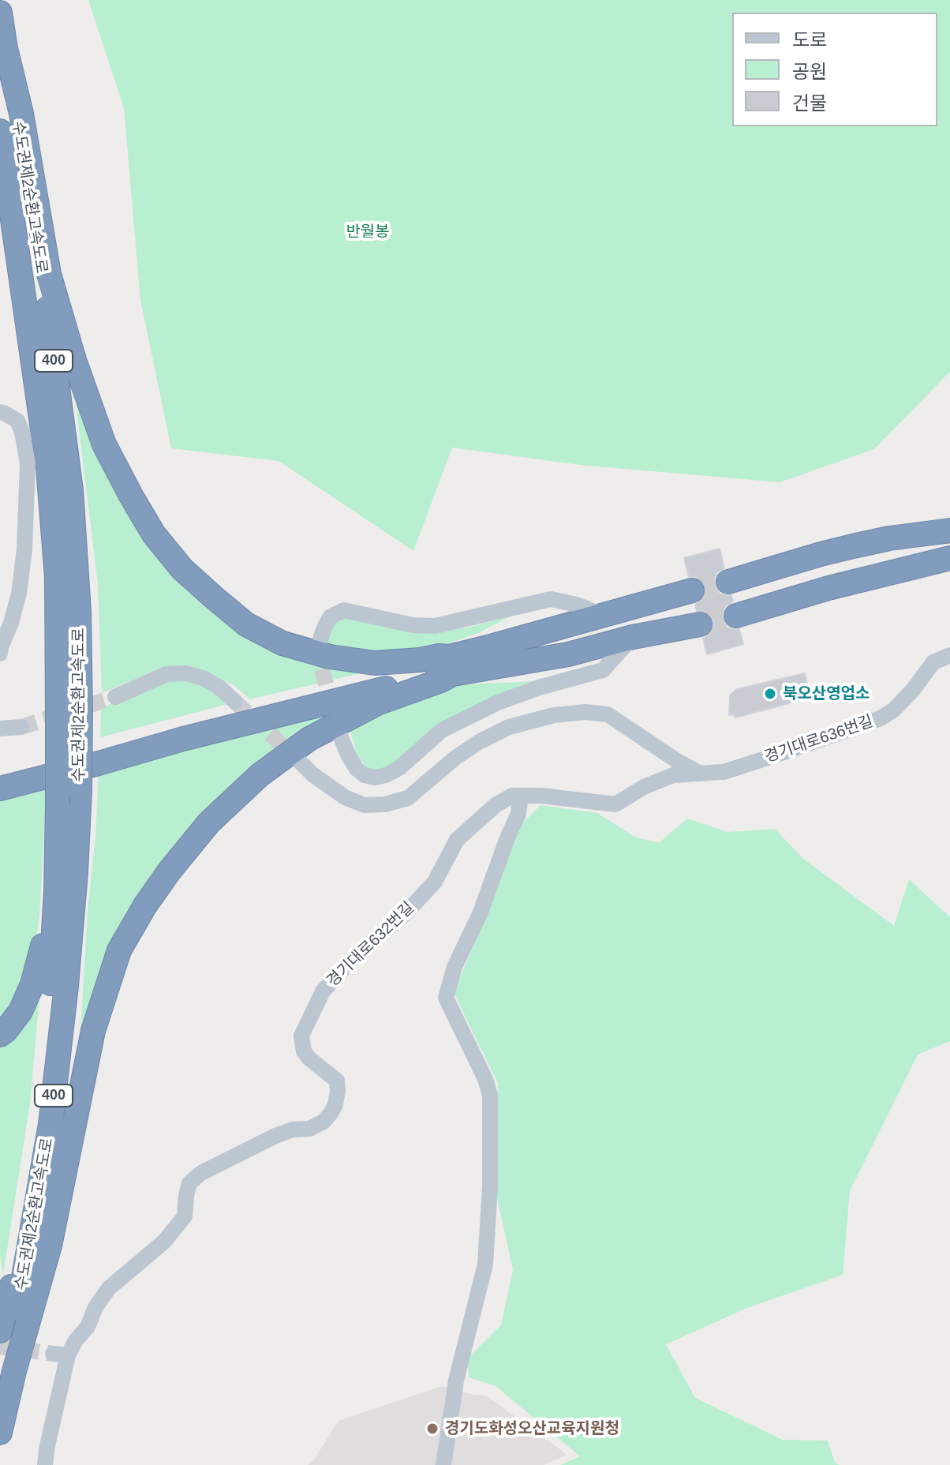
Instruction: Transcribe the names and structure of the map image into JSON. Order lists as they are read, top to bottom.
{
  "streets": {
    "highway": ["수도권제2순환고속도로", "400"],
    "lane": ["경기대로636번길", "경기대로632번길"]
  },
  "crossings": [
    ["경기대로636번길", "경기대로632번길"]
  ],
  "parks": ["반월봉"],
  "places": ["북오산영업소", "경기도화성오산교육지원청"],
  "legend": ["도로", "공원", "건물"]
}
